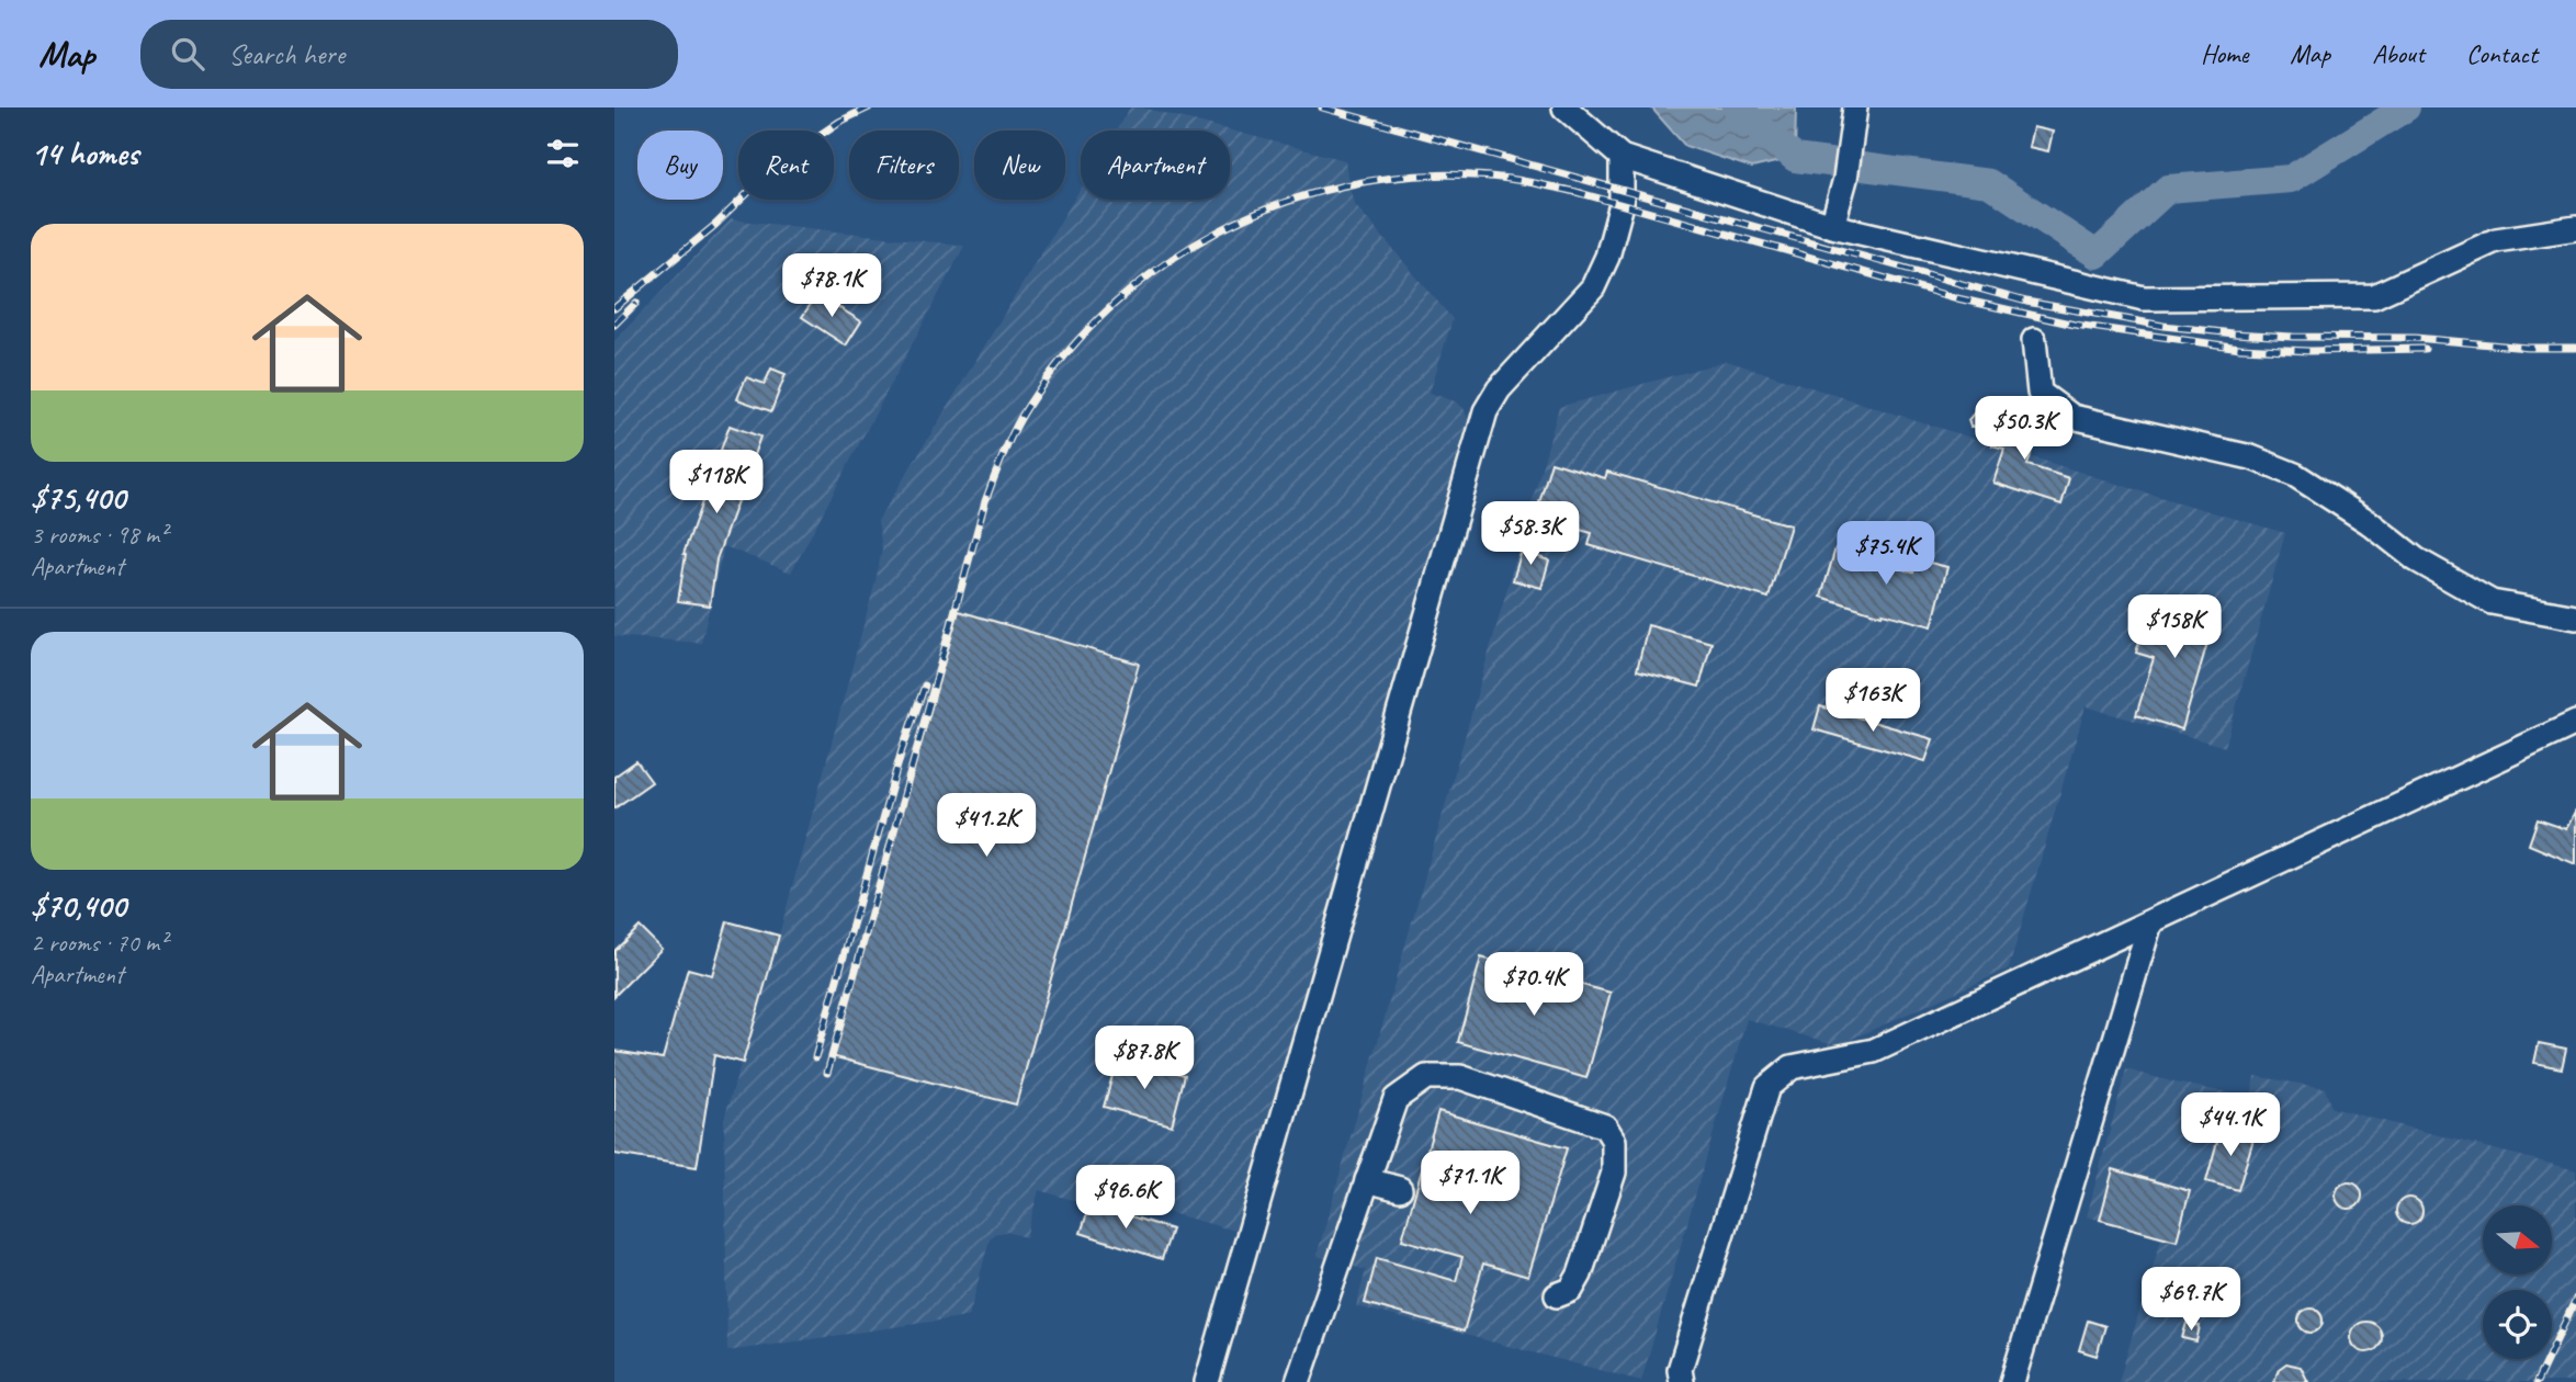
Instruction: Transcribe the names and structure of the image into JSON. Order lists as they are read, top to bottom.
{
  "north": "right",
  "page": {
    "header": "Map",
    "search": "Search here",
    "nav": [
      "Home",
      "Map",
      "About",
      "Contact"
    ],
    "heading": "14 homes",
    "chip": [
      "Buy",
      "Rent",
      "Filters",
      "New",
      "Apartment"
    ],
    "list": [
      {
        "name": "$75,400",
        "note": "3 rooms · 98 m² · Apartment"
      },
      {
        "name": "$70,400",
        "note": "2 rooms · 70 m² · Apartment"
      }
    ],
    "price": [
      "$78.1K",
      "$50.3K",
      "$118K",
      "$58.3K",
      "$75.4K",
      "$158K",
      "$163K",
      "$41.2K",
      "$70.4K",
      "$87.8K",
      "$44.1K",
      "$71.1K",
      "$96.6K",
      "$69.7K"
    ]
  }
}
